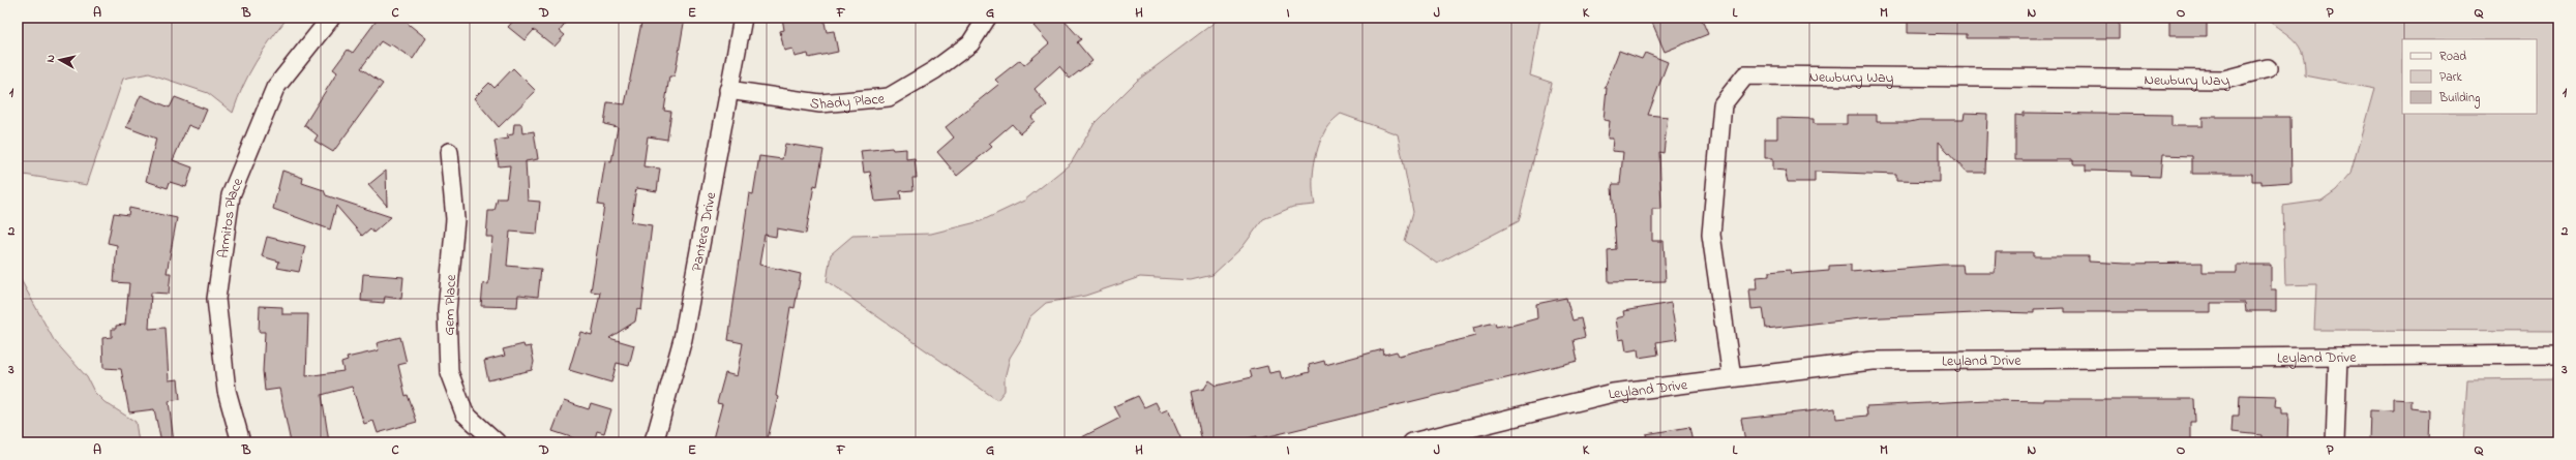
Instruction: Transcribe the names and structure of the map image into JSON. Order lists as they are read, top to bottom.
{
  "streets": {
    "street": [
      "Newbury Way",
      "Shady Place",
      "Armitos Place",
      "Pantera Drive",
      "Gem Place",
      "Leyland Drive"
    ]
  },
  "crossings": [
    ["Newbury Way", "Leyland Drive"],
    ["Shady Place", "Pantera Drive"]
  ],
  "legend": ["Road", "Park", "Building"],
  "north": "left",
  "grid": {
    "columns": [
      "A",
      "B",
      "C",
      "D",
      "E",
      "F",
      "G",
      "H",
      "I",
      "J",
      "K",
      "L",
      "M",
      "N",
      "O",
      "P",
      "Q"
    ],
    "rows": ["1", "2", "3"]
  }
}
